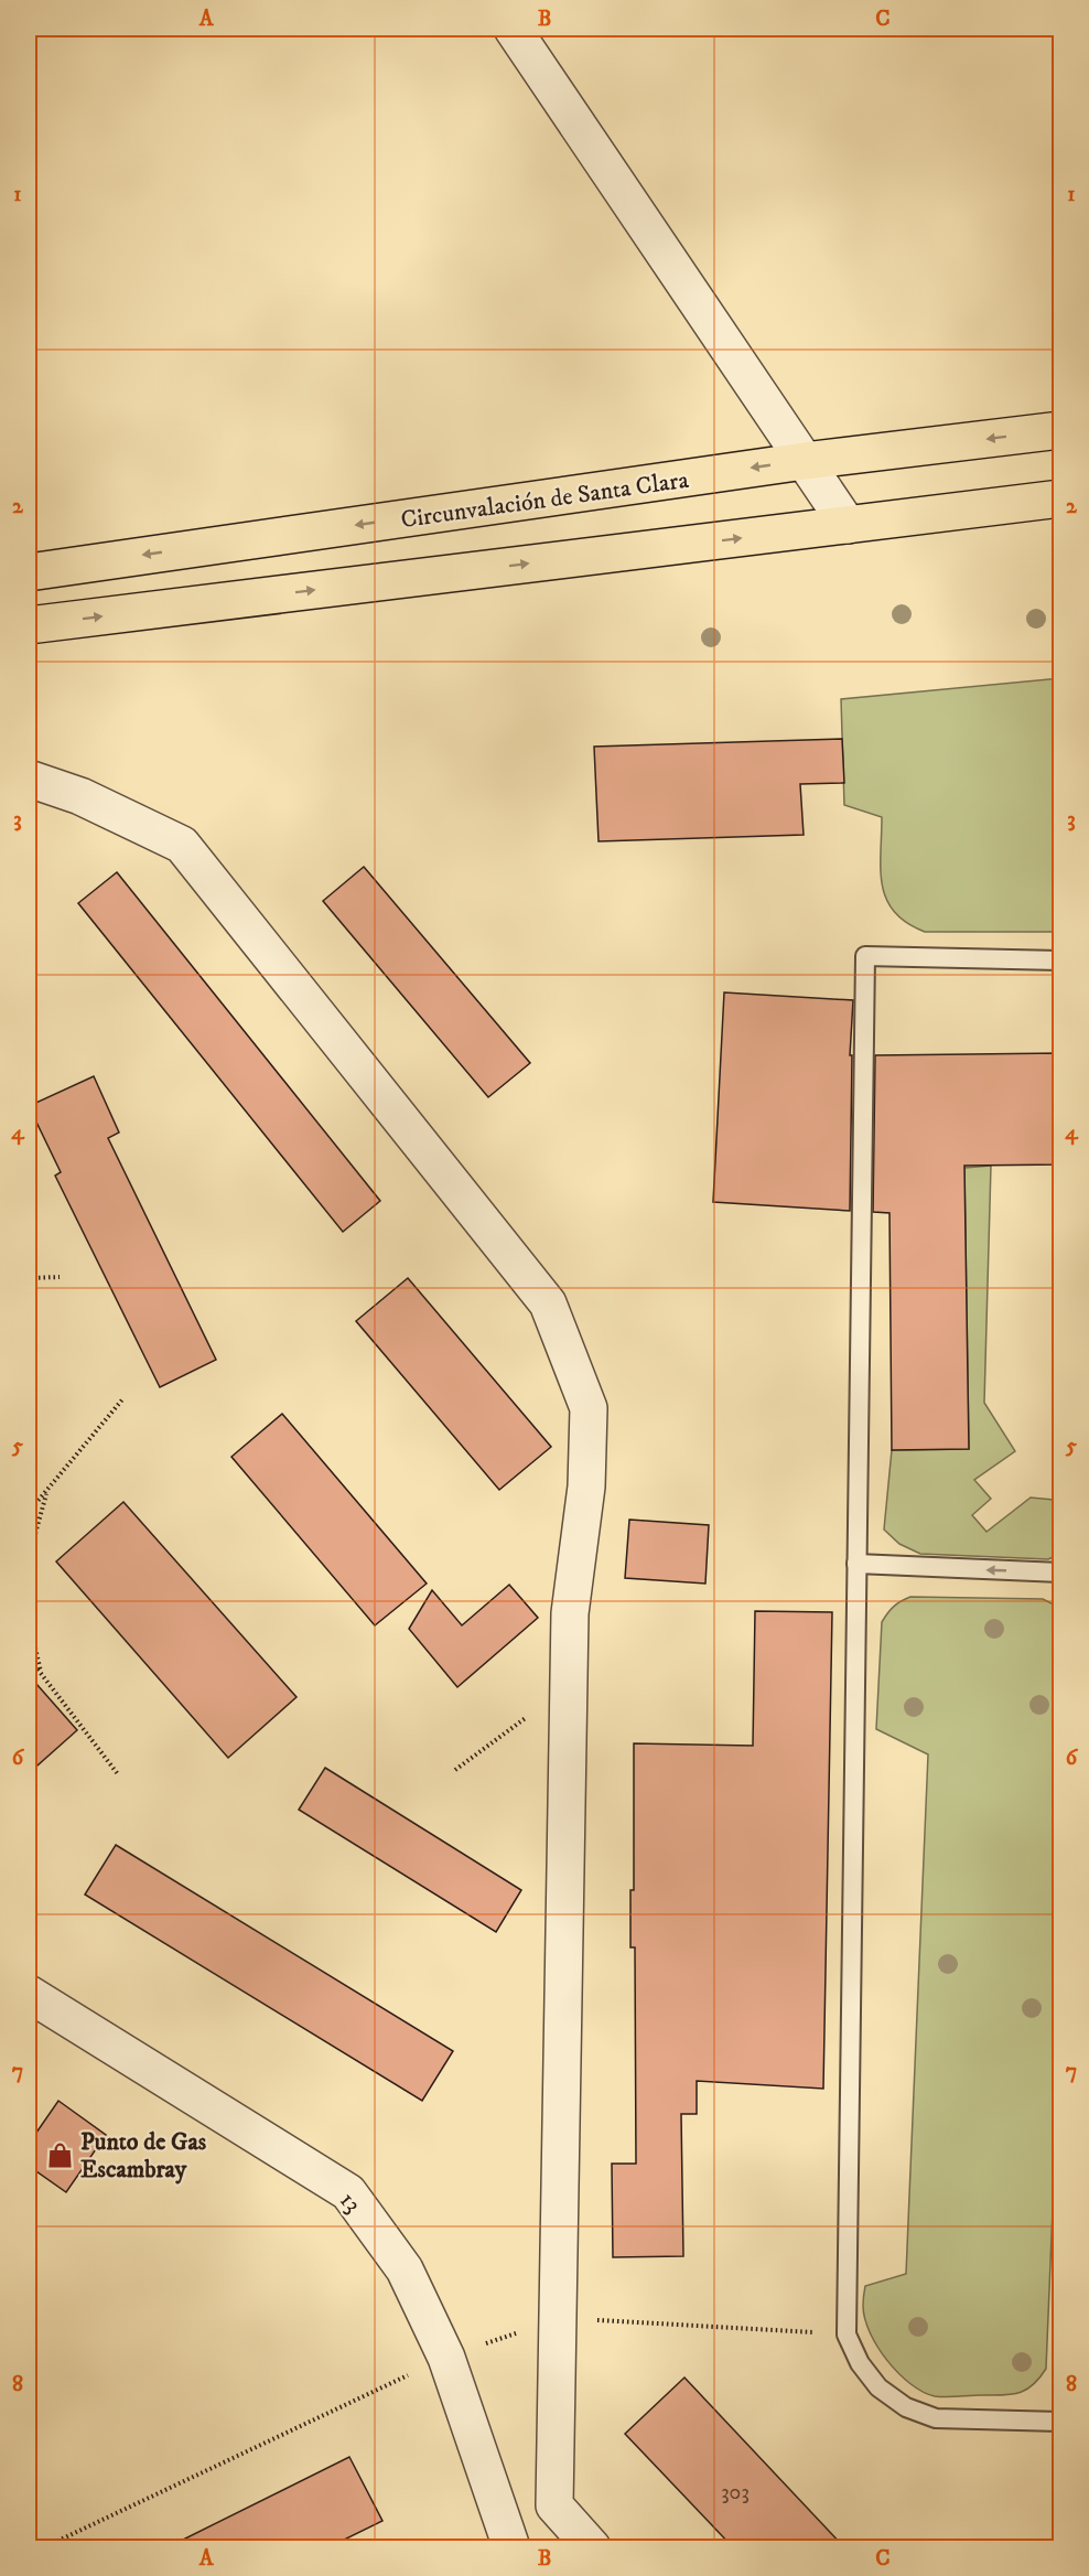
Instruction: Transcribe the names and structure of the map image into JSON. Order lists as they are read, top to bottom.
{
  "streets": {
    "highway": ["Circunvalación de Santa Clara"],
    "street": ["13"]
  },
  "places": {
    "shop": ["Punto de Gas Escambray"]
  },
  "house_numbers": ["303"],
  "grid": {
    "columns": ["A", "B", "C"],
    "rows": [
      "1",
      "2",
      "3",
      "4",
      "5",
      "6",
      "7",
      "8"
    ]
  }
}
